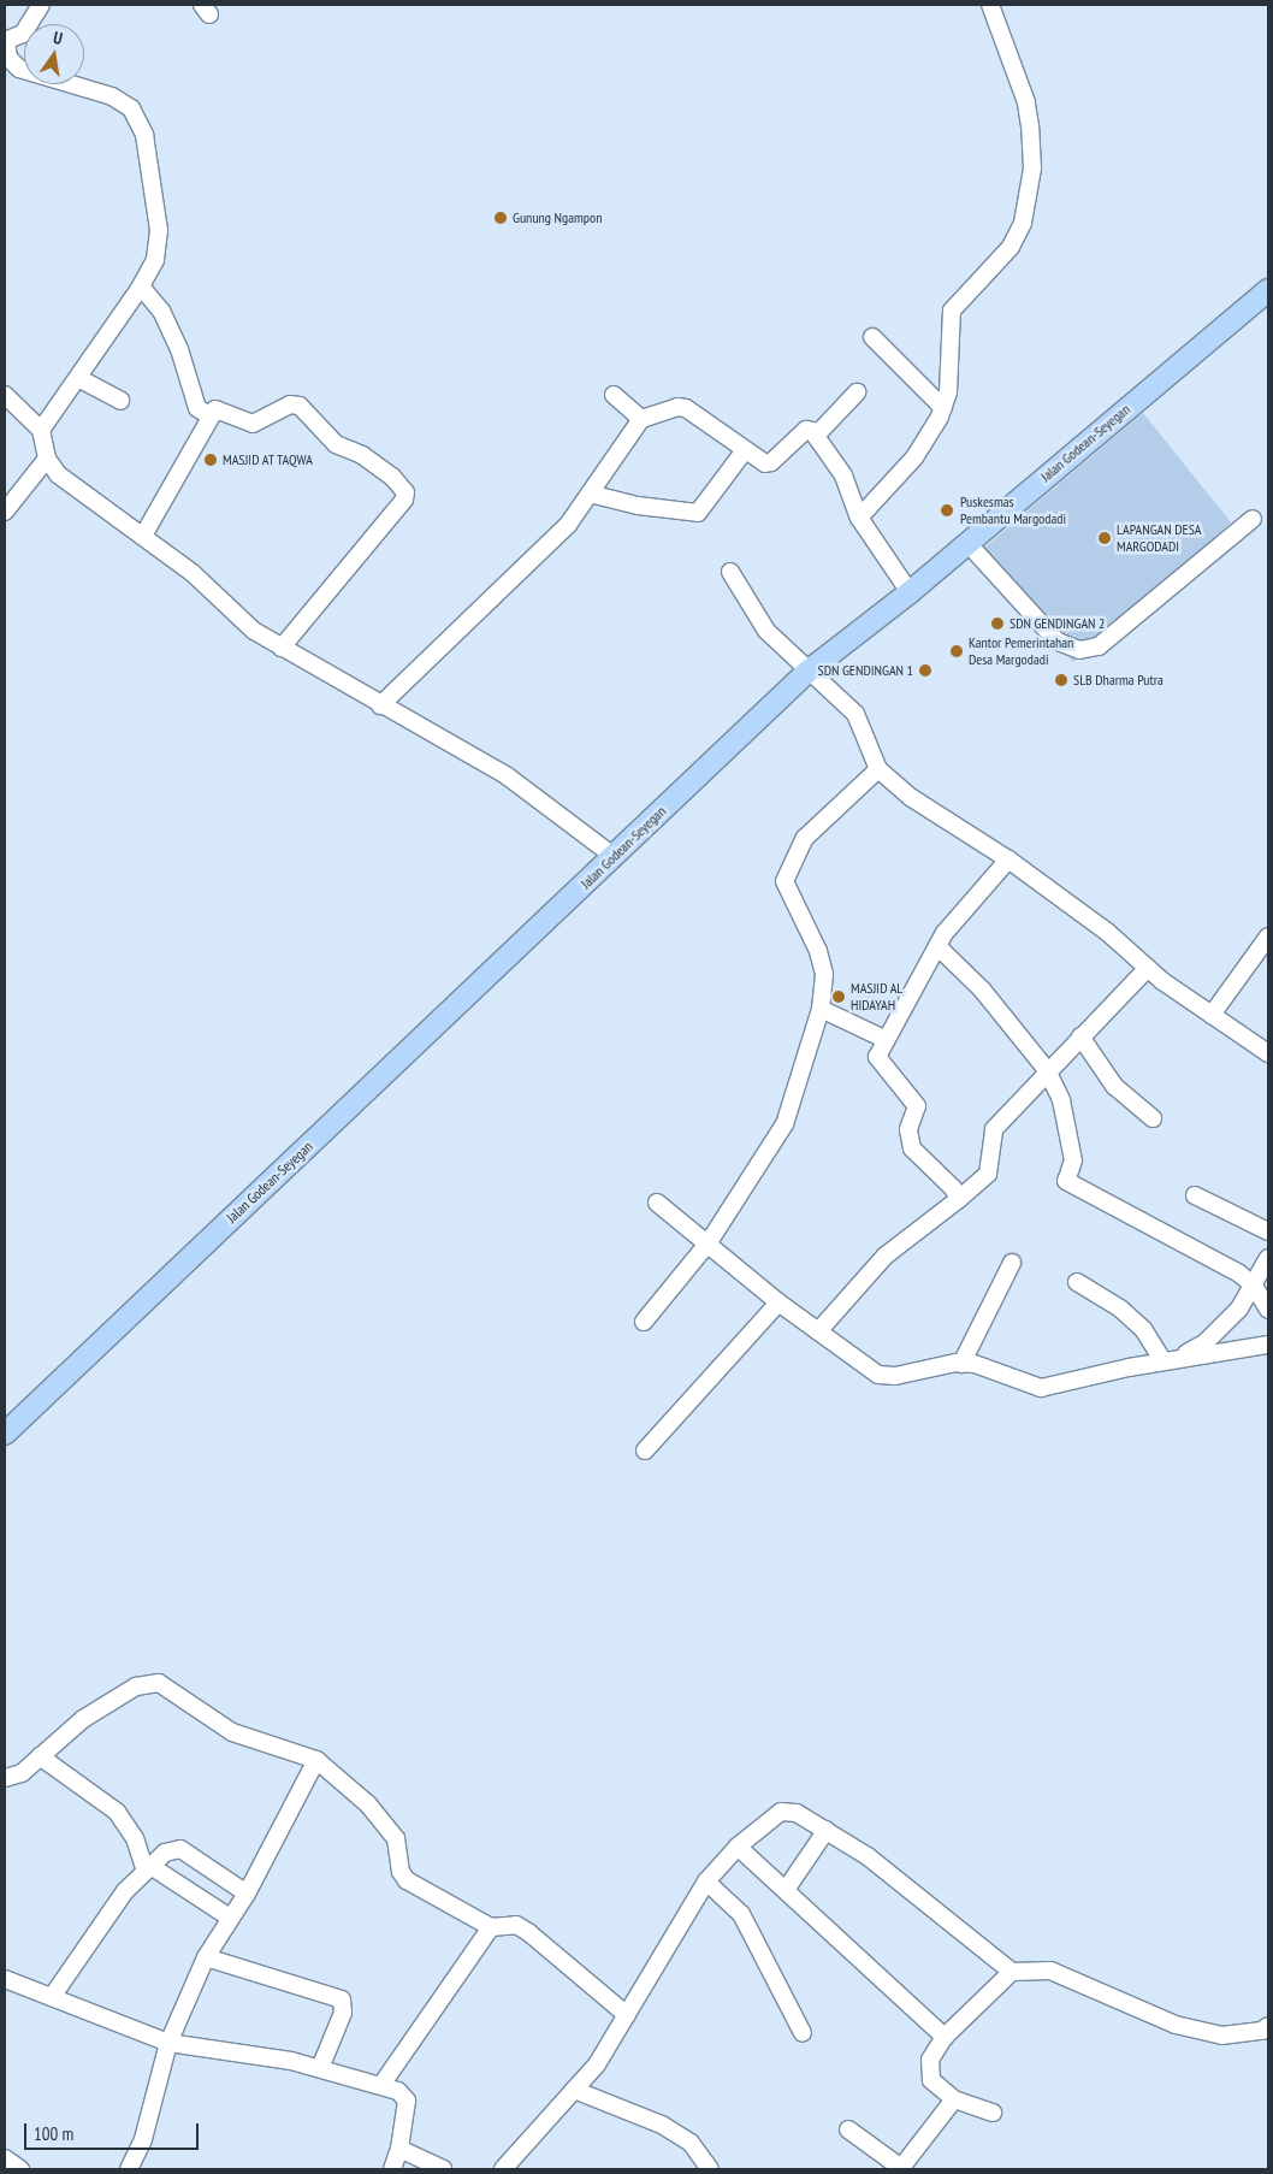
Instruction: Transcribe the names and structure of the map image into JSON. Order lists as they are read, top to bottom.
{
  "streets": {
    "main road": ["Jalan Godean-Seyegan"]
  },
  "places": [
    "Gunung Ngampon",
    "MASJID AT TAQWA",
    "Puskesmas Pembantu Margodadi",
    "LAPANGAN DESA MARGODADI",
    "SDN GENDINGAN 2",
    "Kantor Pemerintahan Desa Margodadi",
    "SDN GENDINGAN 1",
    "SLB Dharma Putra",
    "MASJID AL HIDAYAH"
  ],
  "scale_bar": "100 m",
  "north": "top"
}
